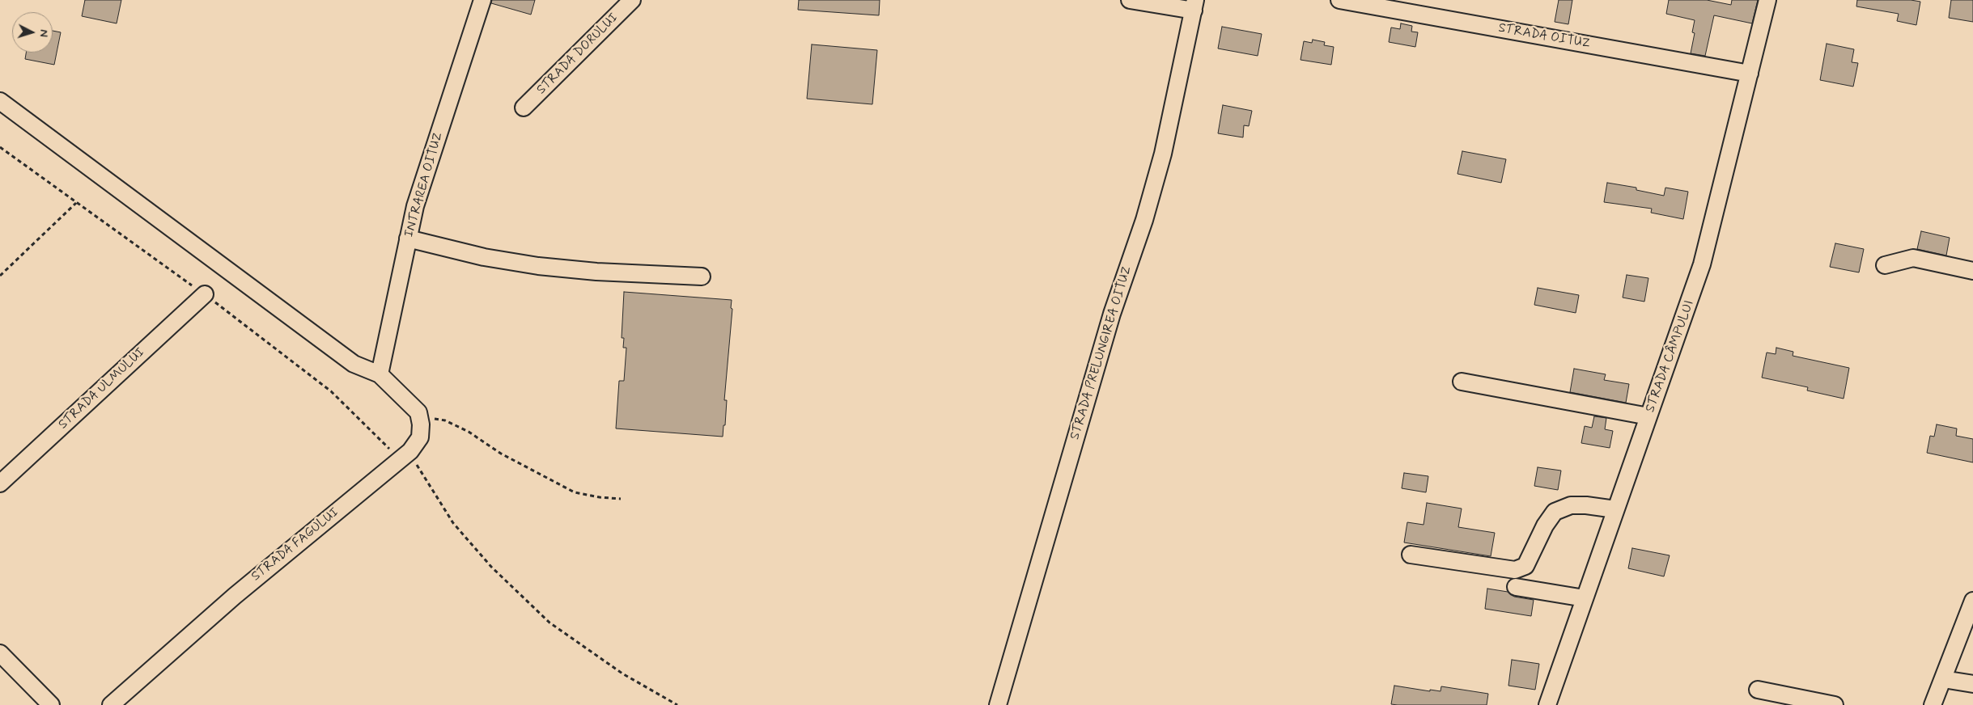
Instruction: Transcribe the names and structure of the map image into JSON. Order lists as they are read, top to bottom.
{
  "streets": {
    "street": [
      "STRADA OITUZ",
      "STRADA DORULUI",
      "INTRAREA OITUZ",
      "STRADA PRELUNGIREA OITUZ",
      "STRADA CÂMPULUI",
      "STRADA ULMULUI",
      "STRADA FAGULUI"
    ]
  },
  "crossings": [
    ["STRADA OITUZ", "STRADA CÂMPULUI"]
  ],
  "north": "right"
}
